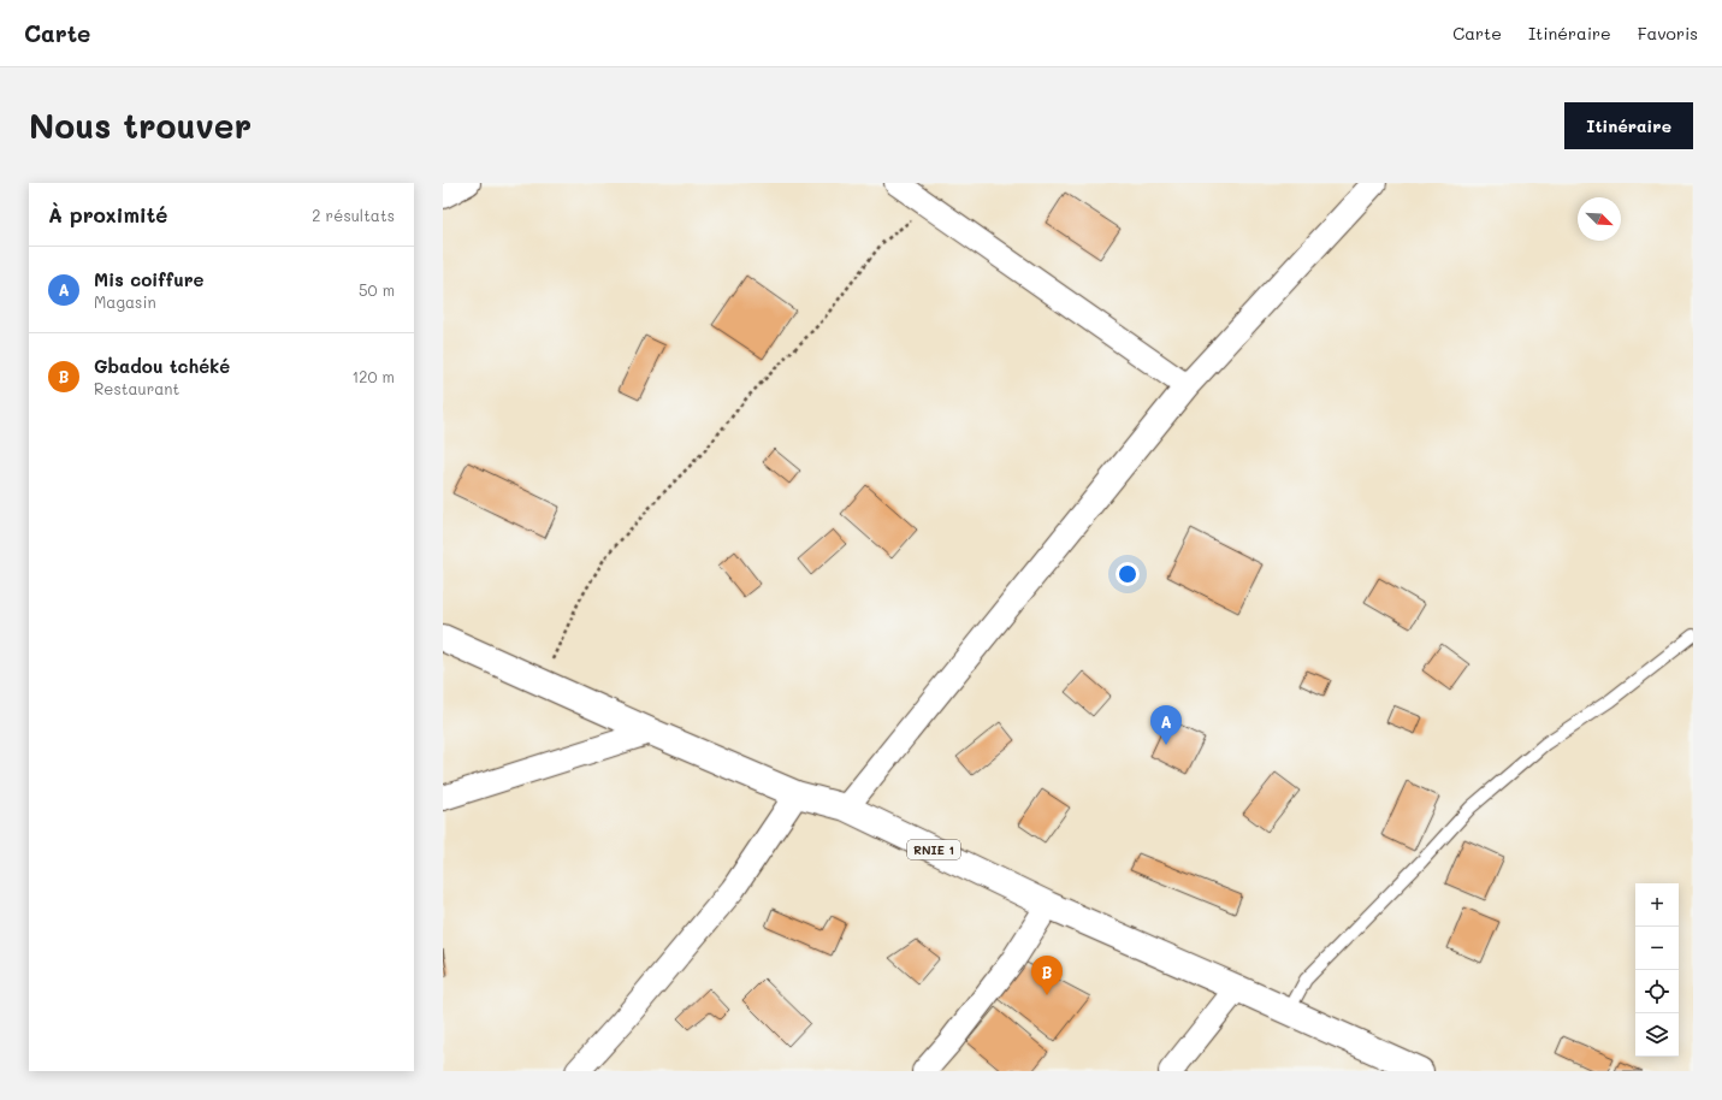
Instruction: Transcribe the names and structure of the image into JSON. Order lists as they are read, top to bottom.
{
  "streets": {
    "highway": ["RNIE 1"]
  },
  "north": "bottom right",
  "page": {
    "header": "Carte",
    "nav": ["Carte", "Itinéraire", "Favoris"],
    "buttons": "Itinéraire",
    "title": "Nous trouver",
    "heading": ["À proximité", "2 résultats"],
    "list": [
      {
        "mark": "A",
        "name": "Mis coiffure",
        "note": "Magasin",
        "value": "50 m"
      },
      {
        "mark": "B",
        "name": "Gbadou tchéké",
        "note": "Restaurant",
        "value": "120 m"
      }
    ],
    "pins": ["A", "B"],
    "map_buttons": ["+", "−"]
  }
}
